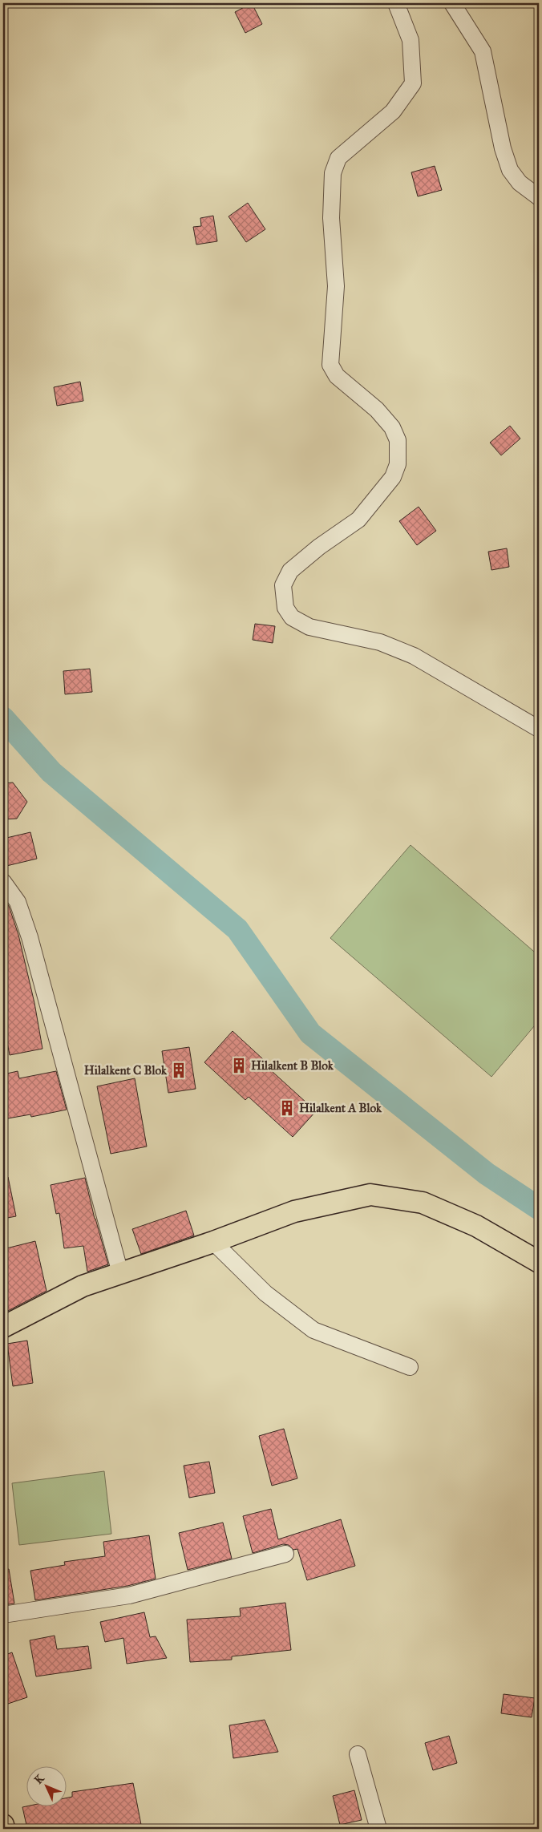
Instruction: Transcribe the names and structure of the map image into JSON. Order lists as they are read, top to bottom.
{
  "places": {
    "building": ["Hilalkent B Blok", "Hilalkent C Blok", "Hilalkent A Blok"]
  },
  "north": "top left"
}
